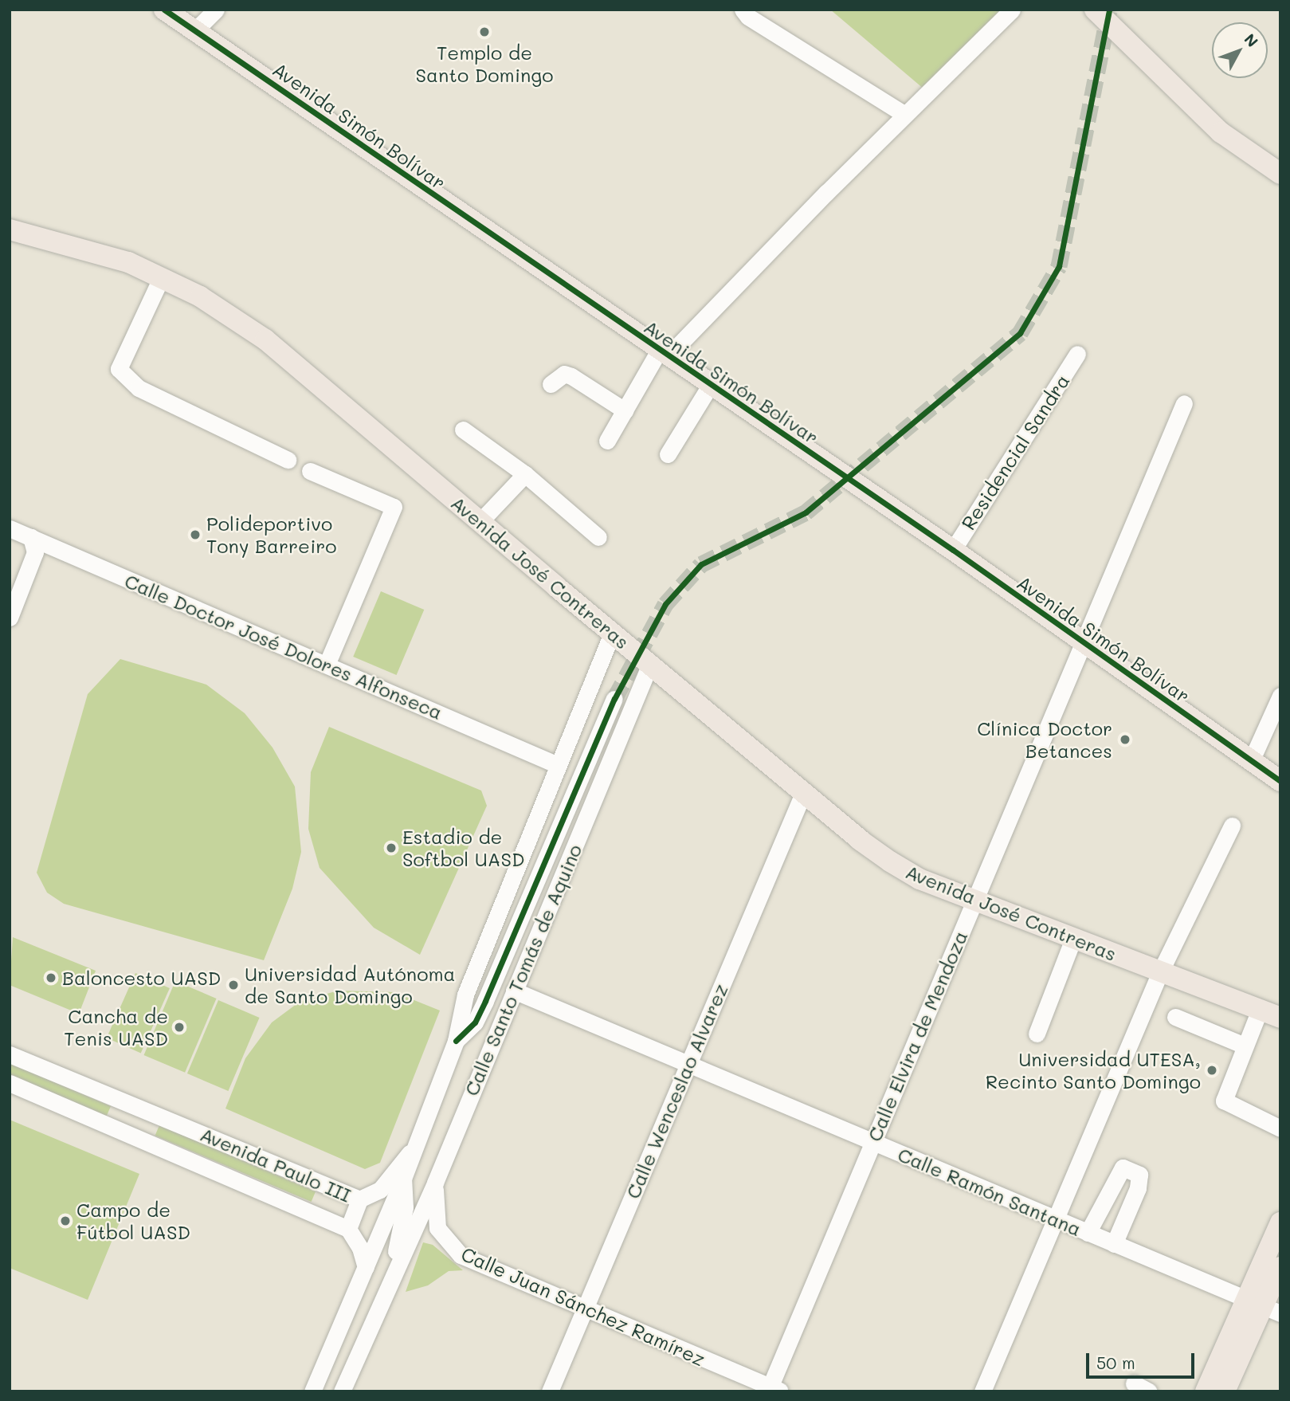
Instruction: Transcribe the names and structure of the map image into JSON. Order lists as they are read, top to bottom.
{
  "streets": {
    "main road": ["Avenida Simón Bolívar", "Avenida José Contreras"],
    "street": [
      "Residencial Sandra",
      "Calle Doctor José Dolores Alfonseca",
      "Calle Santo Tomás de Aquino",
      "Calle Elvira de Mendoza",
      "Calle Wenceslao Alvarez",
      "Avenida Paulo III",
      "Calle Ramón Santana",
      "Calle Juan Sánchez Ramírez"
    ]
  },
  "crossings": [
    ["Avenida Simón Bolívar", "Residencial Sandra"],
    ["Avenida Simón Bolívar", "Calle Elvira de Mendoza"],
    ["Avenida José Contreras", "Calle Santo Tomás de Aquino"],
    ["Avenida José Contreras", "Calle Elvira de Mendoza"],
    ["Avenida José Contreras", "Calle Wenceslao Alvarez"],
    ["Calle Doctor José Dolores Alfonseca", "Calle Santo Tomás de Aquino"],
    ["Calle Santo Tomás de Aquino", "Avenida Paulo III"],
    ["Calle Santo Tomás de Aquino", "Calle Ramón Santana"],
    ["Calle Santo Tomás de Aquino", "Calle Juan Sánchez Ramírez"],
    ["Calle Elvira de Mendoza", "Calle Ramón Santana"],
    ["Calle Elvira de Mendoza", "Calle Juan Sánchez Ramírez"],
    ["Calle Wenceslao Alvarez", "Calle Ramón Santana"],
    ["Calle Wenceslao Alvarez", "Calle Juan Sánchez Ramírez"]
  ],
  "places": [
    "Templo de Santo Domingo",
    "Polideportivo Tony Barreiro",
    "Clínica Doctor Betances",
    "Estadio de Softbol UASD",
    "Baloncesto UASD",
    "Universidad Autónoma de Santo Domingo",
    "Cancha de Tenis UASD",
    "Universidad UTESA, Recinto Santo Domingo",
    "Campo de Fútbol UASD"
  ],
  "scale_bar": "50 m",
  "north": "top right"
}
